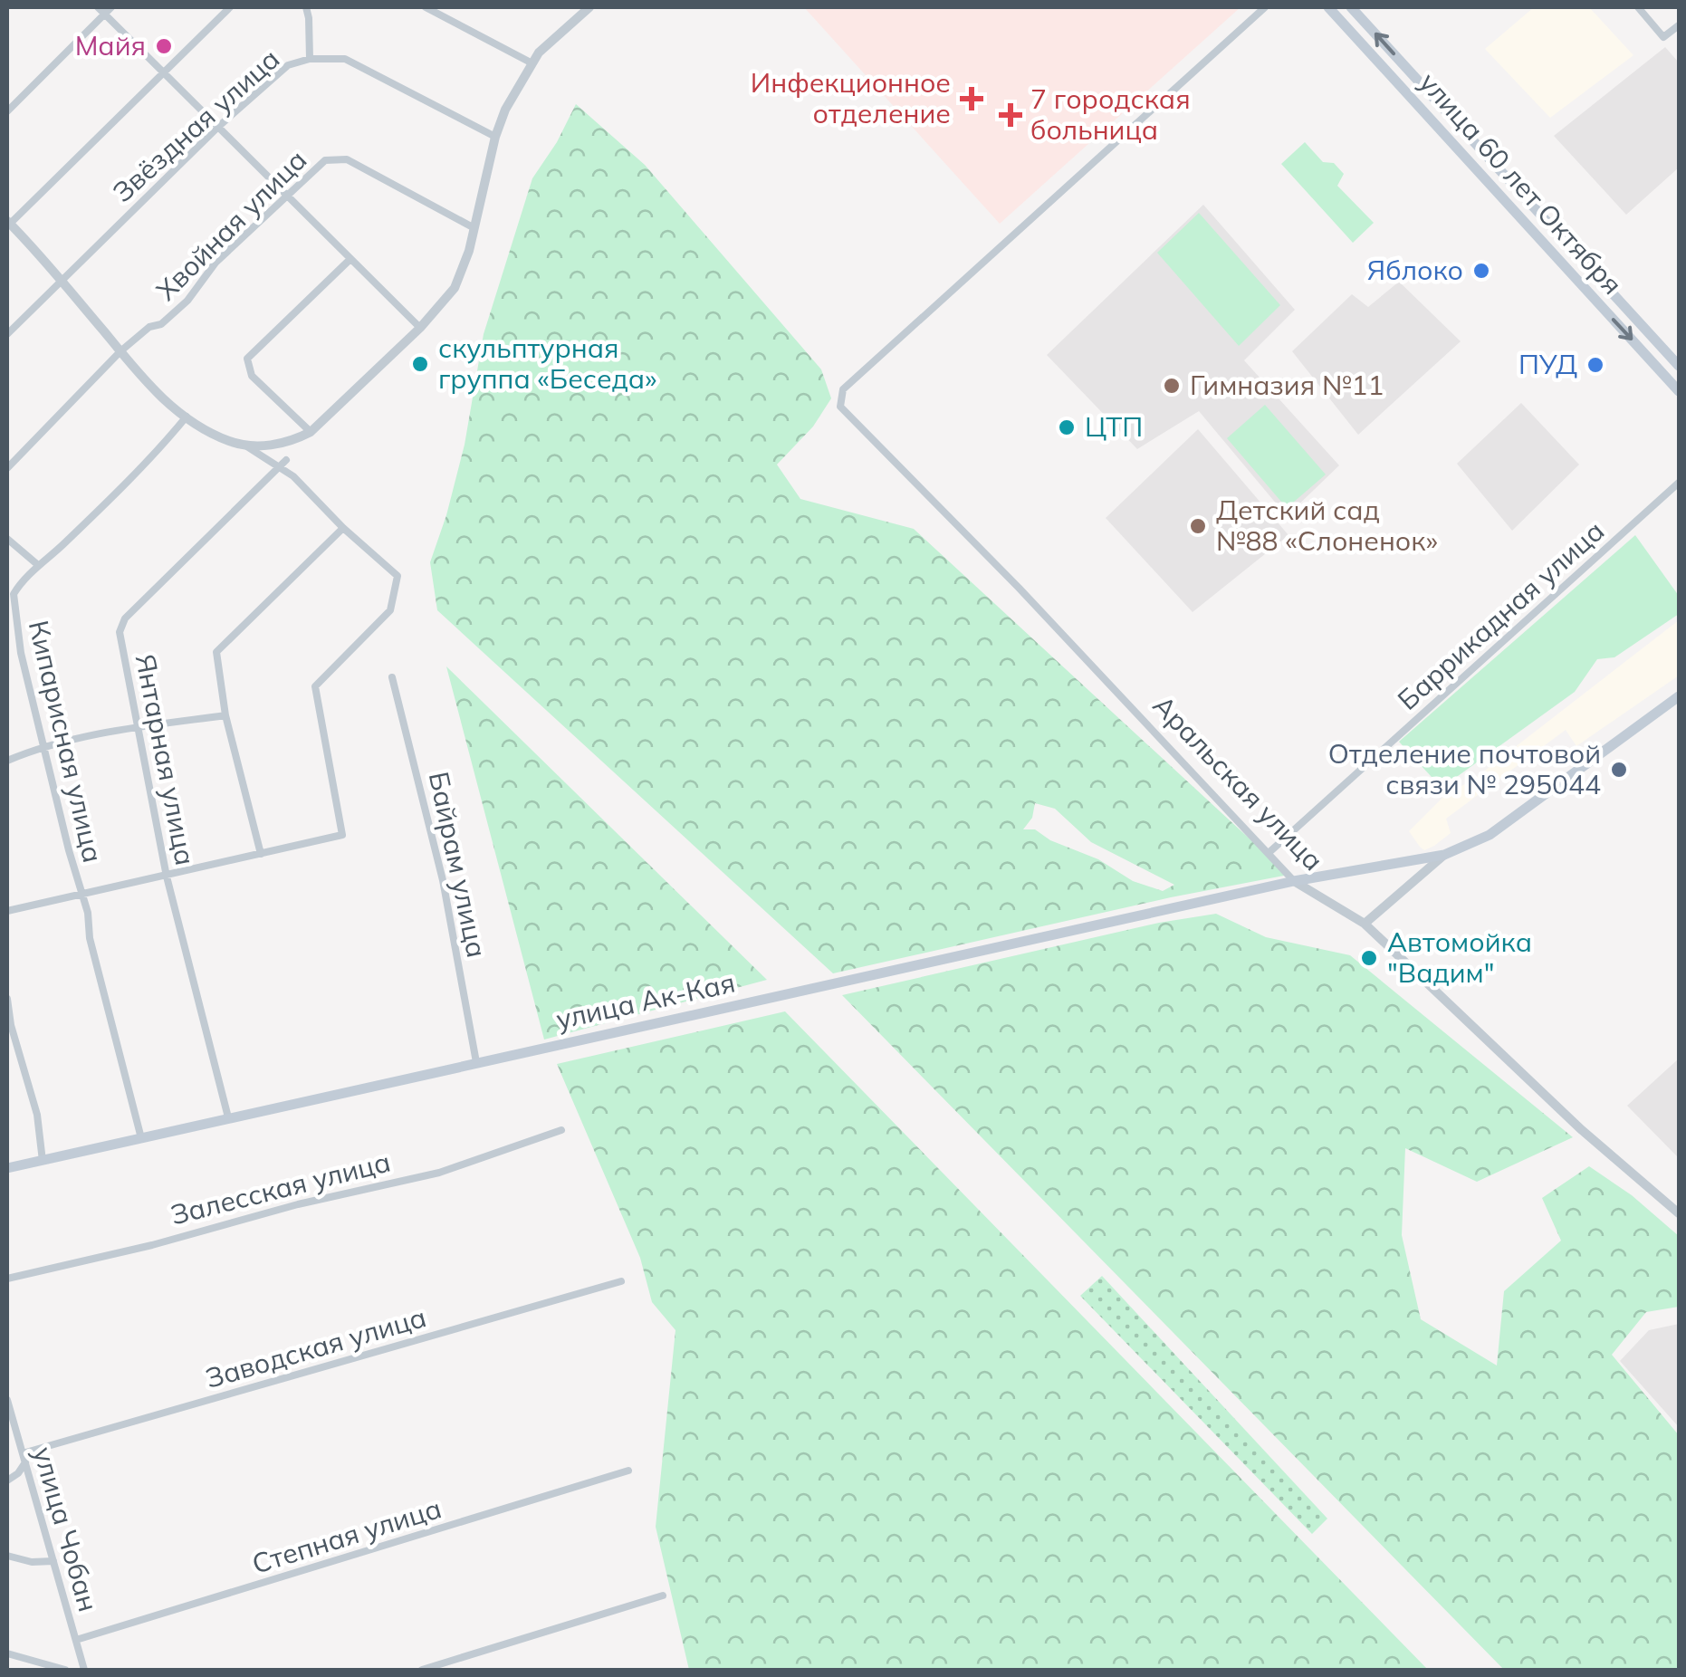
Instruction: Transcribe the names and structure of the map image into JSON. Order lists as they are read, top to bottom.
{
  "streets": {
    "main road": ["улица 60 лет Октября", "улица Ак-Кая"],
    "street": [
      "Звёздная улица",
      "Хвойная улица",
      "Баррикадная улица",
      "Кипарисная улица",
      "Янтарная улица",
      "Аральская улица",
      "Байрам улица",
      "Залесская улица",
      "Заводская улица",
      "улица Чобан",
      "Степная улица"
    ]
  },
  "crossings": [
    ["Баррикадная улица", "Аральская улица"],
    ["Кипарисная улица", "улица Ак-Кая"],
    ["Янтарная улица", "улица Ак-Кая"],
    ["Аральская улица", "улица Ак-Кая"],
    ["Байрам улица", "улица Ак-Кая"],
    ["Заводская улица", "улица Чобан"],
    ["улица Чобан", "Степная улица"]
  ],
  "places": {
    "other": [
      "Майя",
      "Яблоко",
      "скульптурная группа «Беседа»",
      "ПУД",
      "Гимназия №11",
      "ЦТП",
      "Детский сад №88 «Слоненок»",
      "Отделение почтовой связи № 295044",
      "Автомойка \"Вадим\""
    ],
    "health": ["Инфекционное отделение", "7 городская больница"]
  }
}
